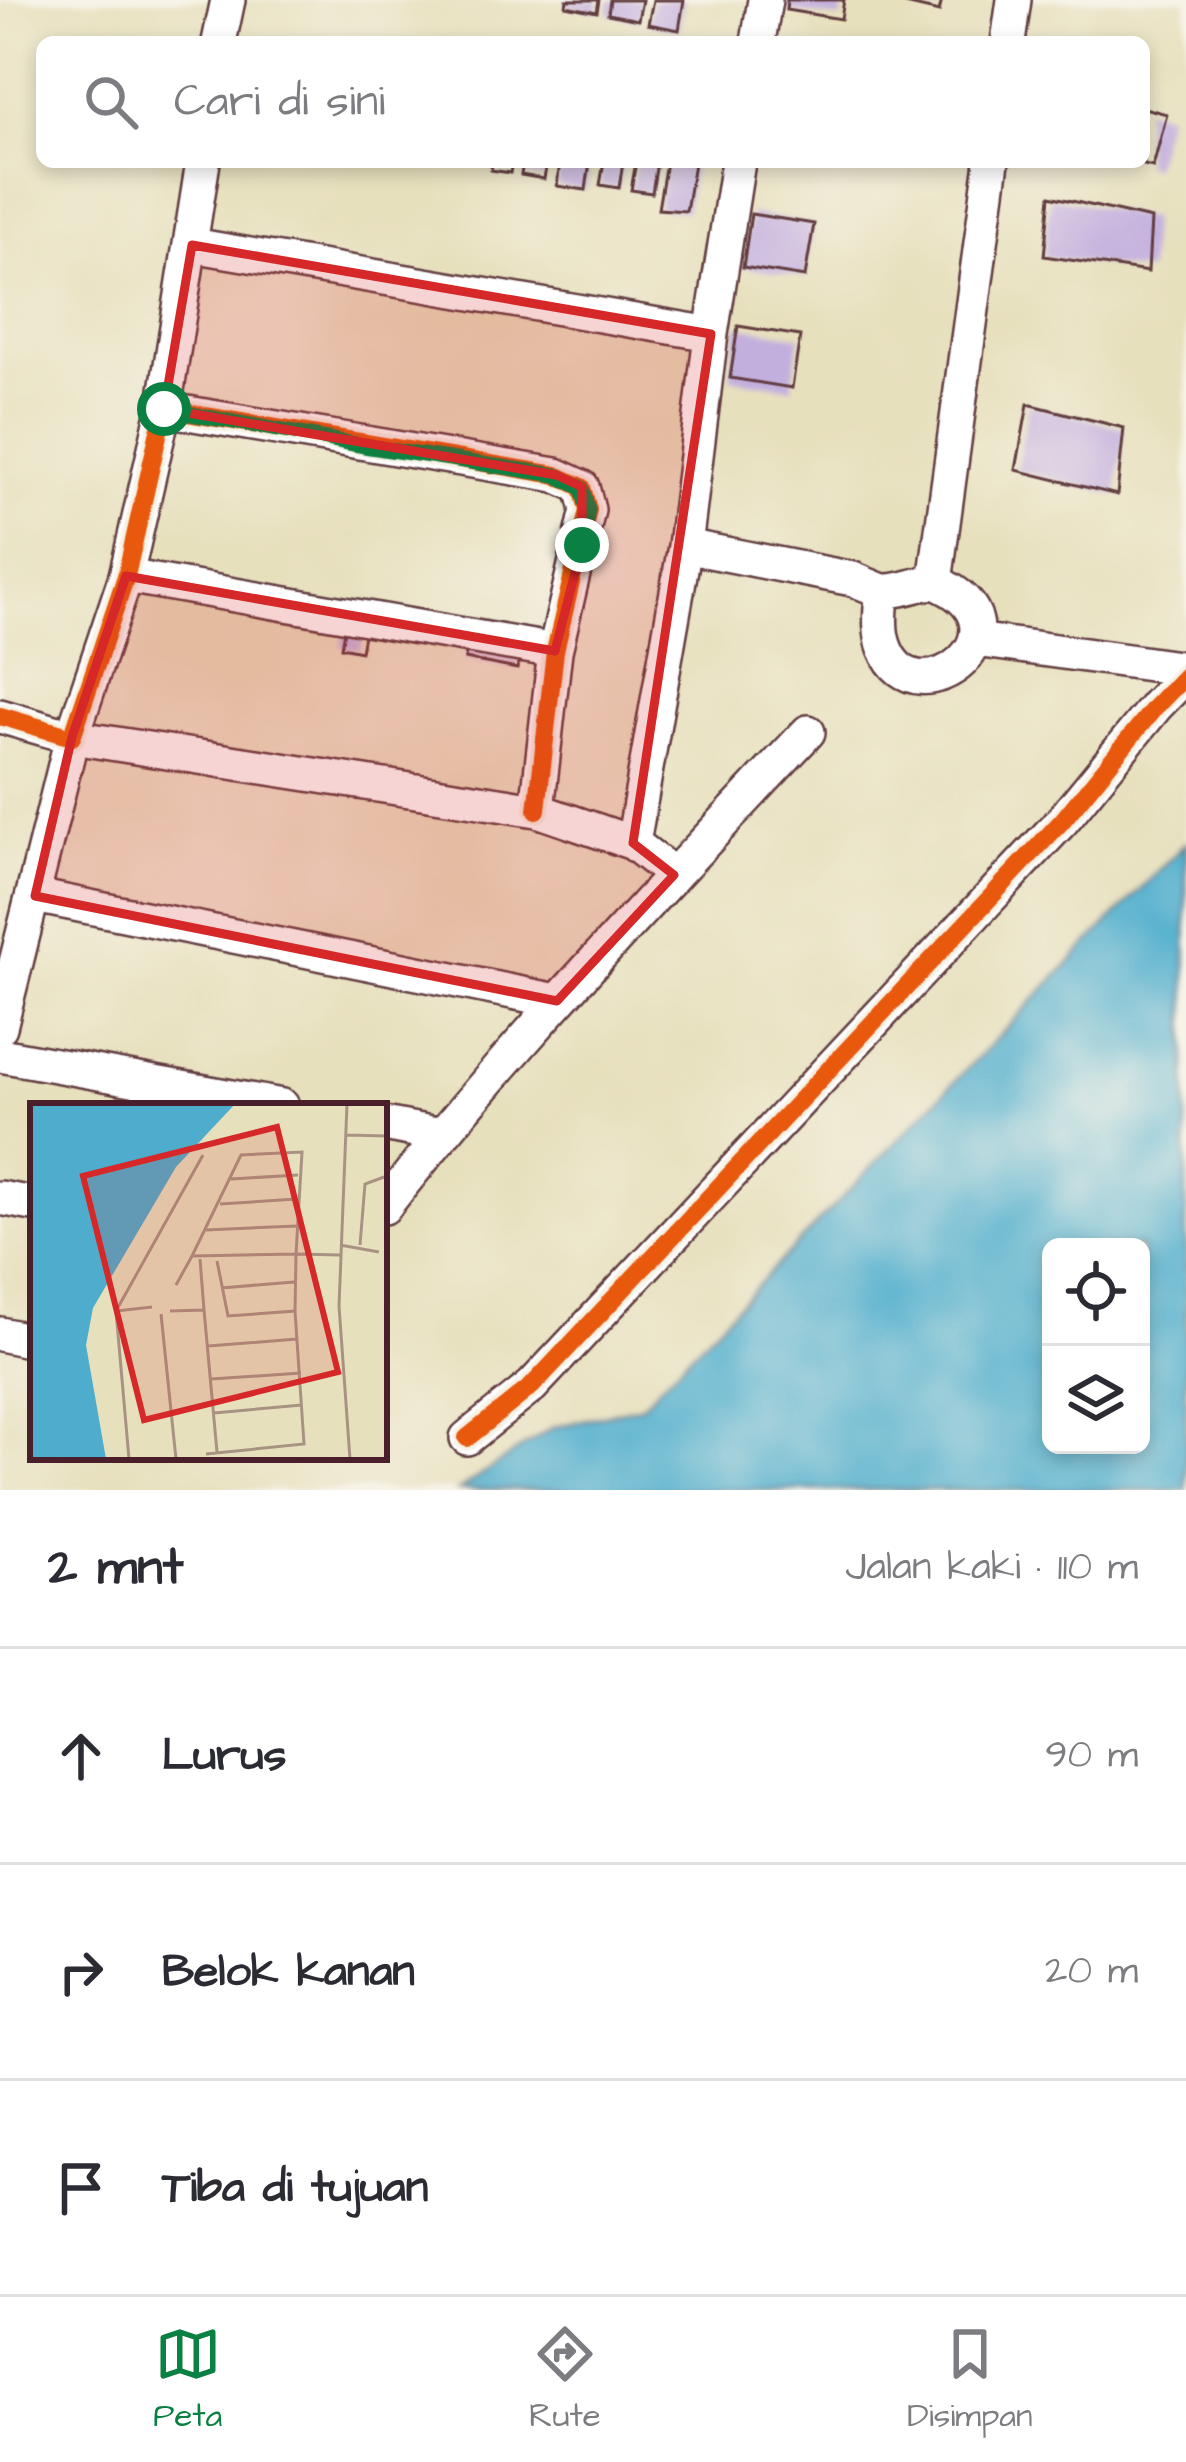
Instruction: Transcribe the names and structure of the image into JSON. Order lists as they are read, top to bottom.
{
  "page": {
    "search": "Cari di sini",
    "heading": ["2 mnt", "Jalan kaki · 110 m"],
    "list": [
      ["Lurus", "90 m"],
      ["Belok kanan", "20 m"],
      "Tiba di tujuan"
    ],
    "nav": ["Peta", "Rute", "Disimpan"]
  }
}
